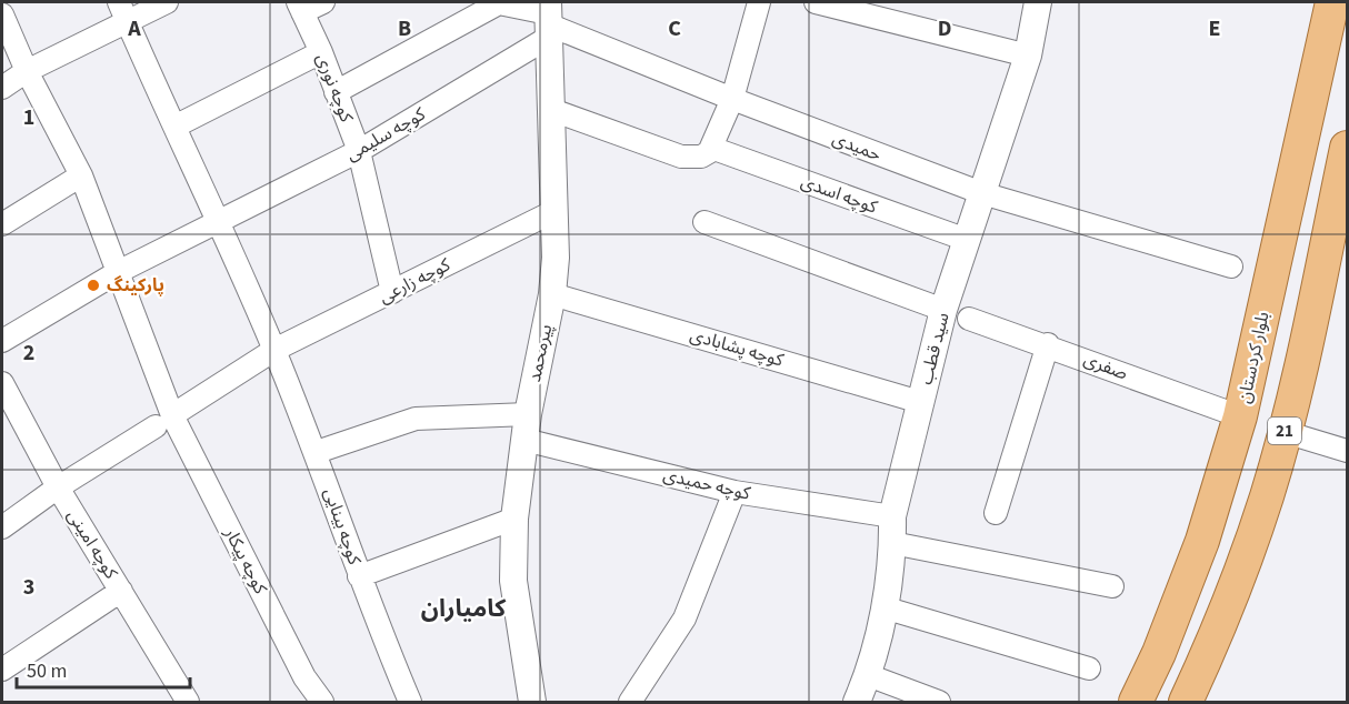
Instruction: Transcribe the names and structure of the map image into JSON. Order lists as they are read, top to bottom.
{
  "streets": {
    "main road": ["بلوار کردستان", "21"],
    "street": [
      "کوچه نوری",
      "کوچه سلیمی",
      "حمیدی",
      "کوچه اسدی",
      "کوچه زارعی",
      "کوچه پشابادی",
      "سید قطب",
      "پیرمحمد",
      "صفری",
      "کوچه حمیدی",
      "کوچه بینایی",
      "کوچه امینی",
      "کوچه پیکار"
    ]
  },
  "crossings": [
    ["کوچه نوری", "کوچه سلیمی"],
    ["کوچه نوری", "کوچه زارعی"],
    ["کوچه سلیمی", "حمیدی"],
    ["کوچه سلیمی", "پیرمحمد"],
    ["کوچه سلیمی", "کوچه بینایی"],
    ["کوچه سلیمی", "کوچه پیکار"],
    ["حمیدی", "سید قطب"],
    ["حمیدی", "پیرمحمد"],
    ["کوچه اسدی", "سید قطب"],
    ["کوچه زارعی", "پیرمحمد"],
    ["کوچه زارعی", "کوچه بینایی"],
    ["کوچه زارعی", "کوچه امینی"],
    ["کوچه زارعی", "کوچه پیکار"],
    ["کوچه پشابادی", "سید قطب"],
    ["کوچه پشابادی", "پیرمحمد"],
    ["سید قطب", "صفری"],
    ["سید قطب", "کوچه حمیدی"],
    ["پیرمحمد", "کوچه حمیدی"],
    ["بلوار کردستان", "صفری"],
    ["کوچه حمیدی", "کوچه بینایی"]
  ],
  "districts": ["کامیاران"],
  "places": ["پارکینگ"],
  "scale_bar": "50 m",
  "grid": {
    "columns": [
      "A",
      "B",
      "C",
      "D",
      "E"
    ],
    "rows": ["1", "2", "3"]
  }
}
